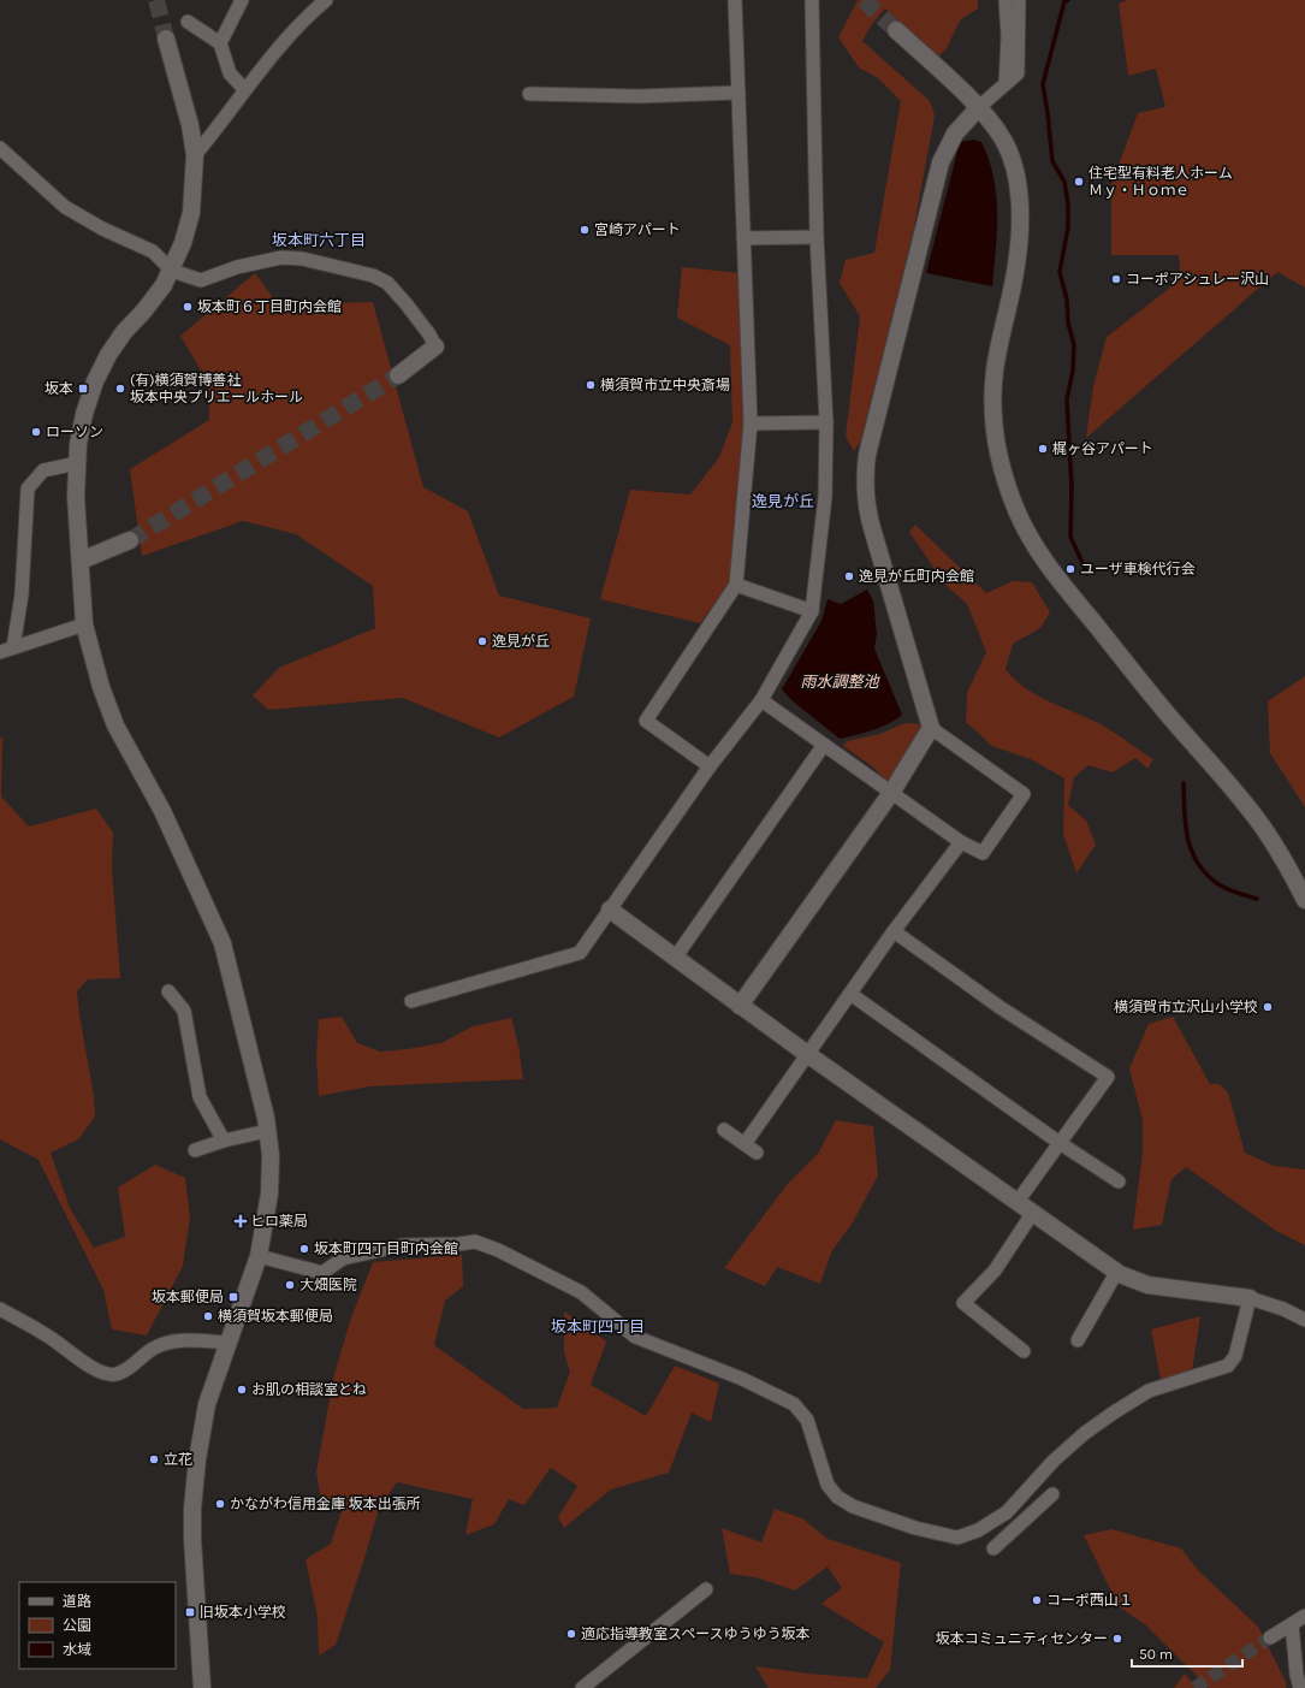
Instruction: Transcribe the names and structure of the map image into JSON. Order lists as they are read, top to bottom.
{
  "districts": ["坂本町六丁目", "逸見が丘", "坂本町四丁目"],
  "water": ["雨水調整池"],
  "places": {
    "other": [
      "住宅型有料老人ホーム Ｍｙ・Ｈｏｍｅ",
      "宮崎アパート",
      "コーポアシュレー沢山",
      "坂本町６丁目町内会館",
      "横須賀市立中央斎場",
      "(有)横須賀博善社 坂本中央プリエールホール",
      "ローソン",
      "梶ヶ谷アパート",
      "ユーザ車検代行会",
      "逸見が丘町内会館",
      "逸見が丘",
      "横須賀市立沢山小学校",
      "坂本町四丁目町内会館",
      "大畑医院",
      "横須賀坂本郵便局",
      "お肌の相談室とね",
      "立花",
      "かながわ信用金庫 坂本出張所",
      "コーポ西山１",
      "適応指導教室スペースゆうゆう坂本",
      "坂本コミュニティセンター"
    ],
    "transit": ["坂本", "坂本郵便局", "旧坂本小学校"],
    "health": ["ヒロ薬局"]
  },
  "legend": ["道路", "公園", "水域"],
  "scale_bar": "50 m"
}
